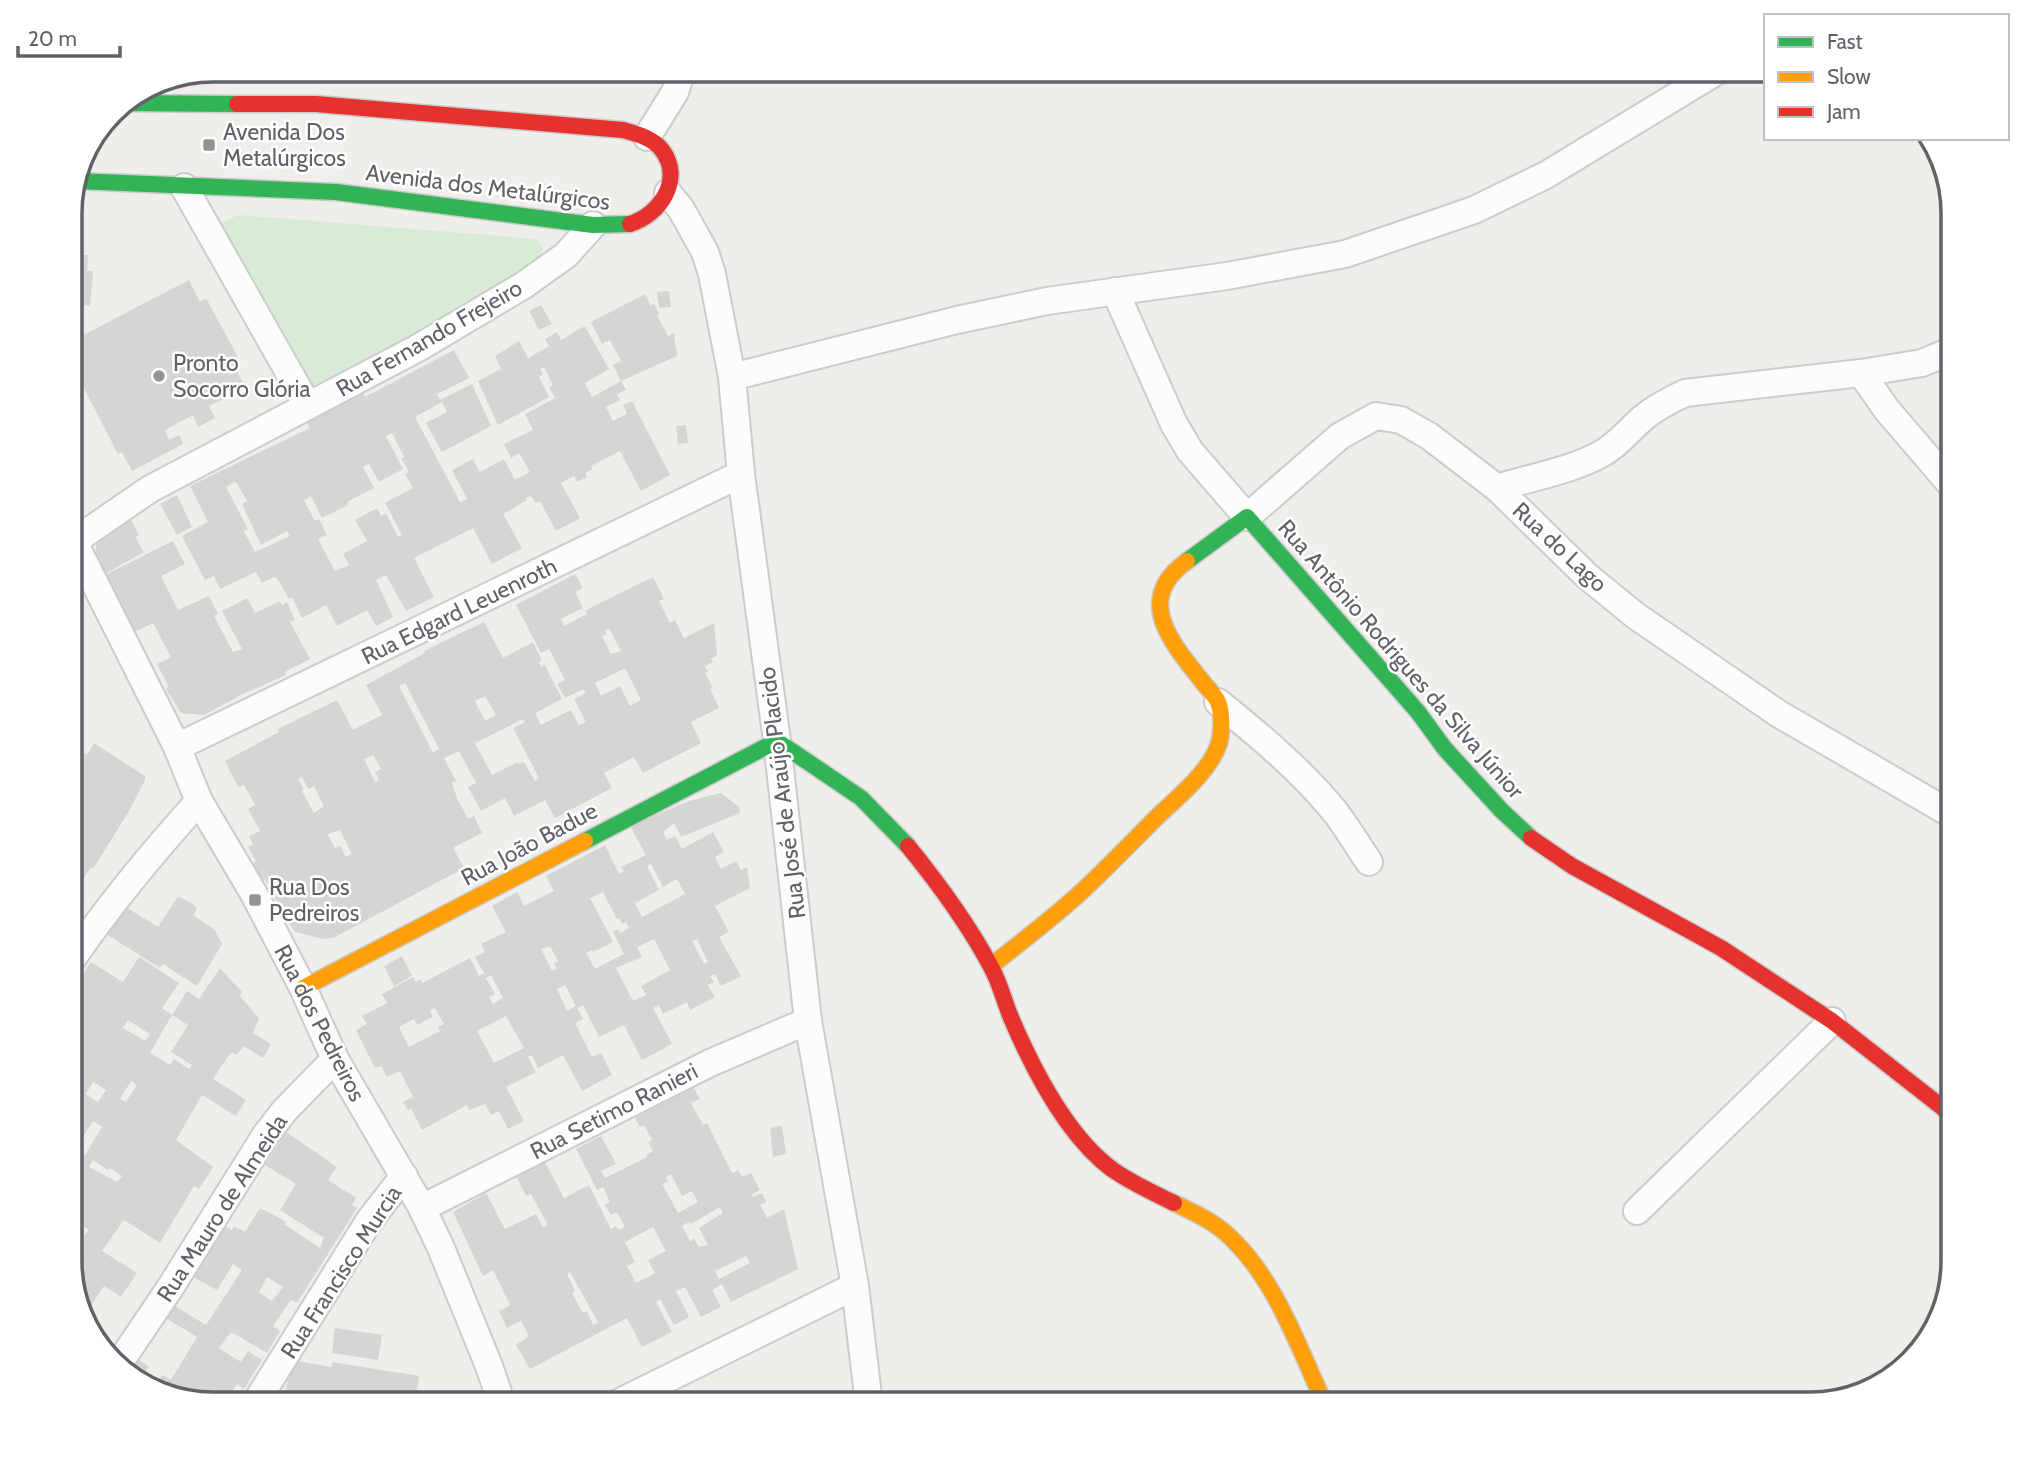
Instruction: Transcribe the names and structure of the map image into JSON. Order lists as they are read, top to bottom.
{
  "streets": {
    "street": [
      "Avenida dos Metalúrgicos",
      "Rua Fernando Frejeiro",
      "Rua do Lago",
      "Rua Edgard Leuenroth",
      "Rua Antônio Rodrigues da Silva Júnior",
      "Rua José de Araújo Placido",
      "Rua João Badue",
      "Rua dos Pedreiros",
      "Rua Setimo Ranieri",
      "Rua Mauro de Almeida",
      "Rua Francisco Murcia"
    ]
  },
  "crossings": [
    ["Avenida dos Metalúrgicos", "Rua Fernando Frejeiro"],
    ["Avenida dos Metalúrgicos", "Rua José de Araújo Placido"],
    ["Rua Edgard Leuenroth", "Rua José de Araújo Placido"],
    ["Rua Edgard Leuenroth", "Rua dos Pedreiros"],
    ["Rua José de Araújo Placido", "Rua João Badue"],
    ["Rua José de Araújo Placido", "Rua Setimo Ranieri"],
    ["Rua João Badue", "Rua dos Pedreiros"],
    ["Rua dos Pedreiros", "Rua Setimo Ranieri"],
    ["Rua dos Pedreiros", "Rua Mauro de Almeida"],
    ["Rua dos Pedreiros", "Rua Francisco Murcia"]
  ],
  "places": {
    "transit": ["Avenida Dos Metalúrgicos", "Rua Dos Pedreiros"],
    "other": ["Pronto Socorro Glória"]
  },
  "legend": ["Fast", "Slow", "Jam"],
  "scale_bar": "20 m"
}
